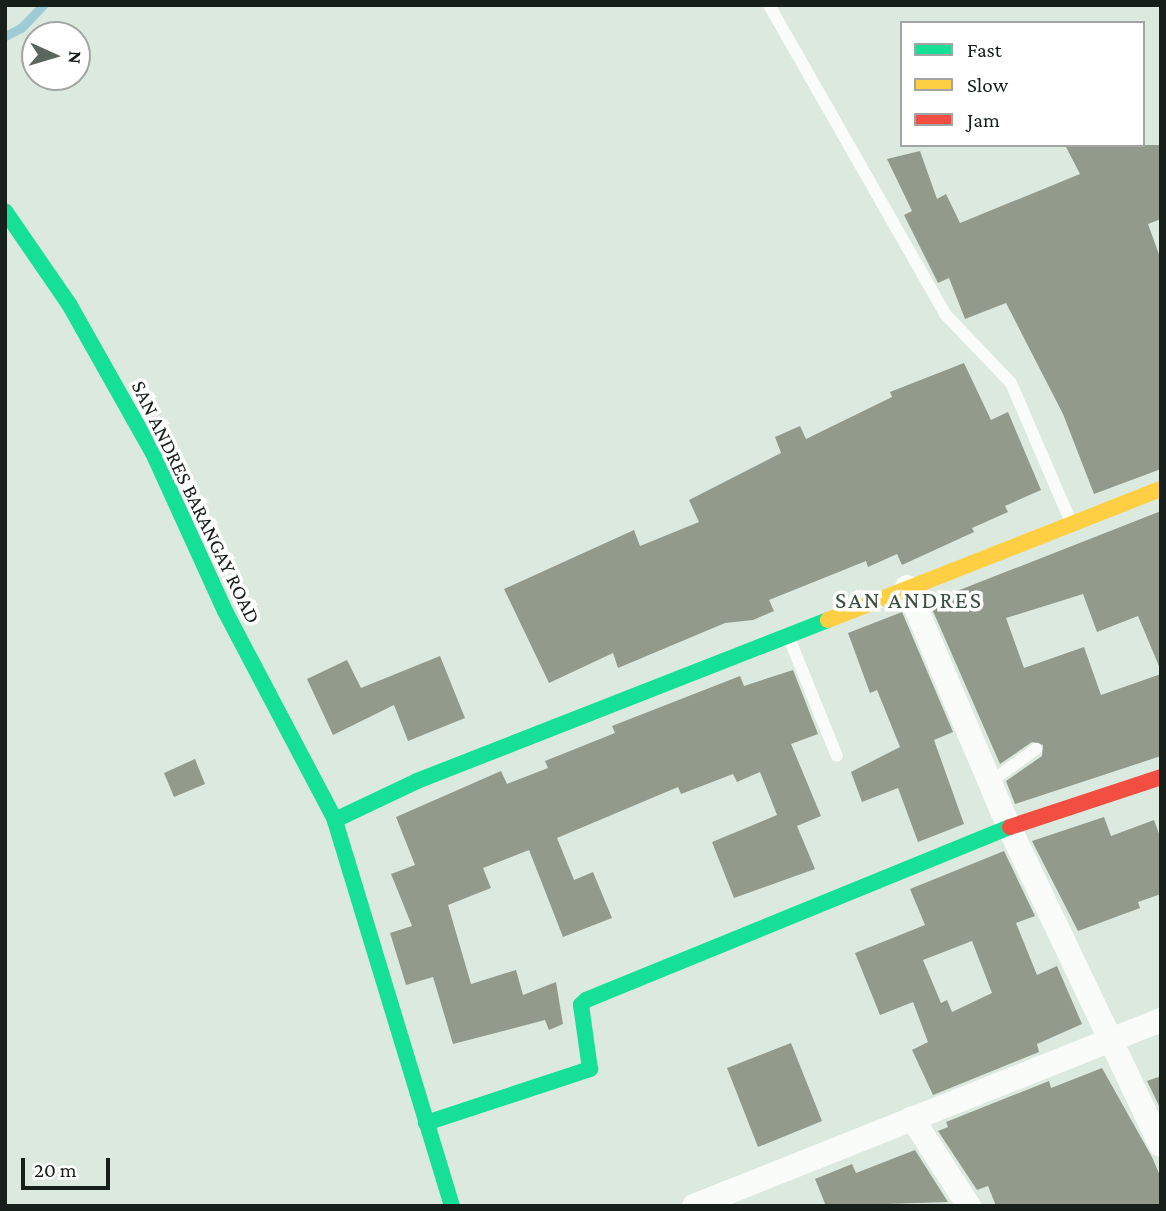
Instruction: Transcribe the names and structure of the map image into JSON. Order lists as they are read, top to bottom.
{
  "streets": {
    "street": ["SAN ANDRES BARANGAY ROAD"]
  },
  "districts": ["SAN ANDRES"],
  "legend": ["Fast", "Slow", "Jam"],
  "scale_bar": "20 m",
  "north": "right"
}
